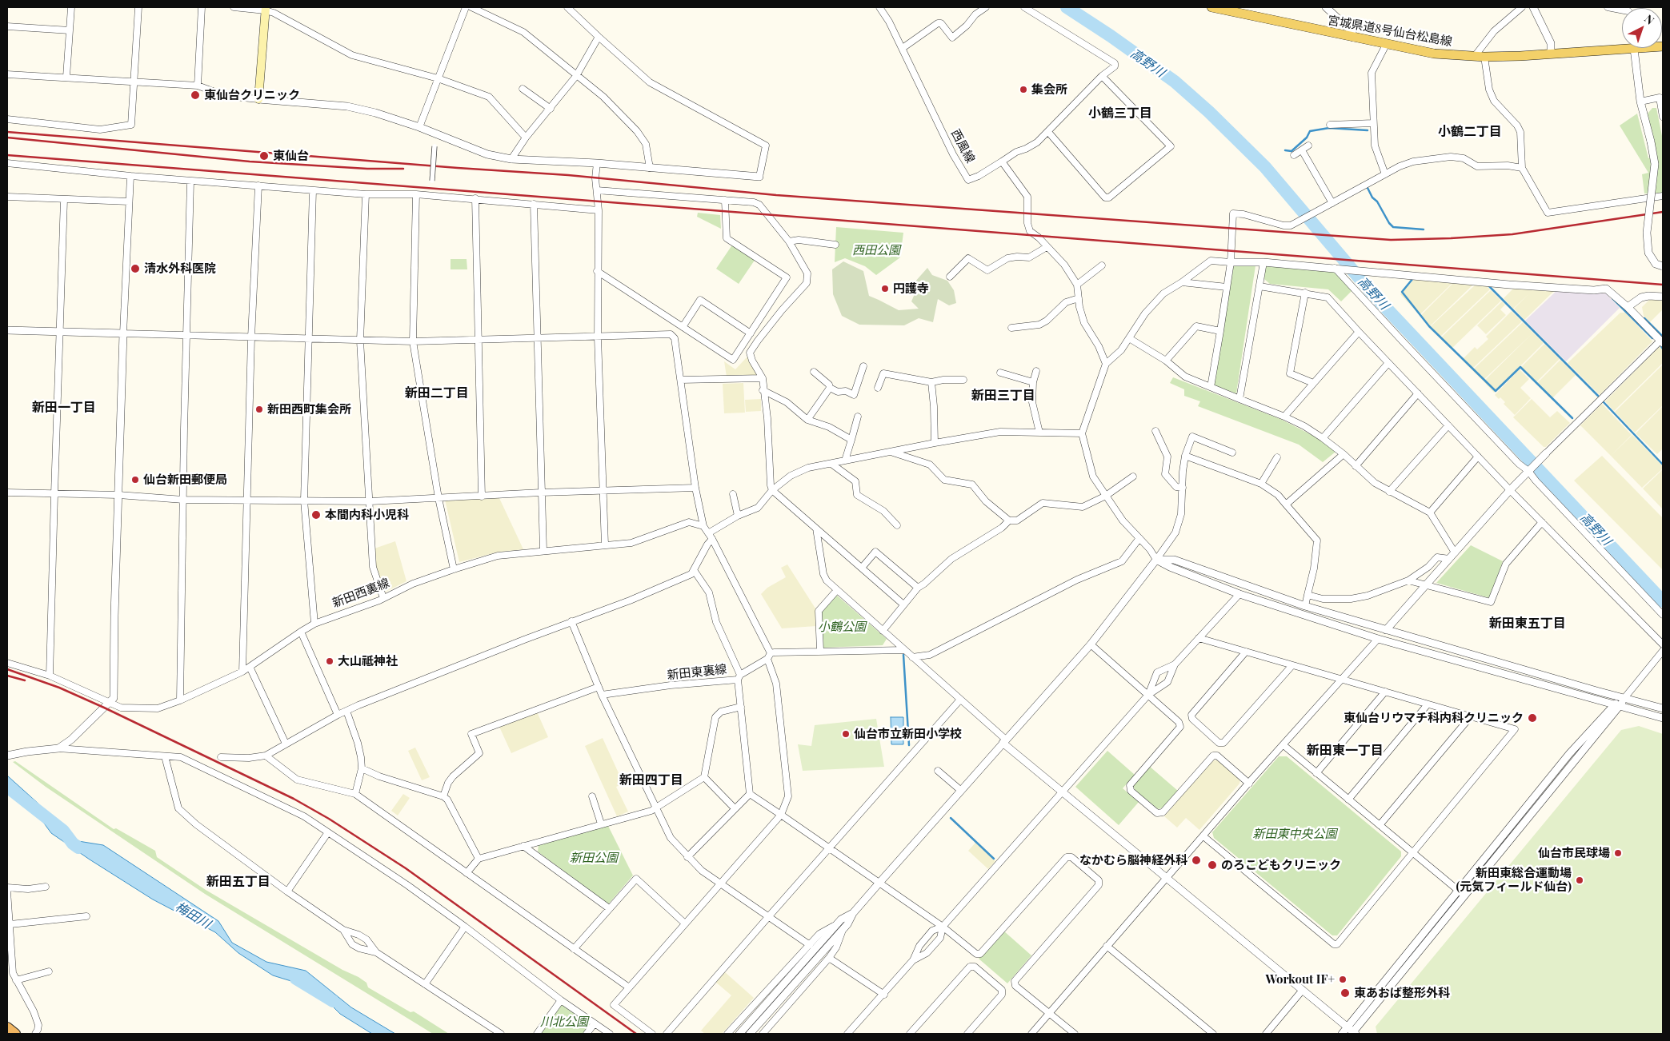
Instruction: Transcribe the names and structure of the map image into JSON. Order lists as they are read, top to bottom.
{
  "streets": {
    "main road": ["宮城県道8号仙台松島線"],
    "street": ["西風線", "新田西裏線", "新田東裏線"]
  },
  "districts": [
    "小鶴三丁目",
    "小鶴二丁目",
    "新田二丁目",
    "新田三丁目",
    "新田一丁目",
    "新田東五丁目",
    "新田東一丁目",
    "新田四丁目",
    "新田五丁目"
  ],
  "water": ["高野川", "梅田川"],
  "parks": [
    "西田公園",
    "小鶴公園",
    "新田東中央公園",
    "新田公園",
    "川北公園"
  ],
  "places": [
    "集会所",
    "東仙台クリニック",
    "東仙台",
    "清水外科医院",
    "円護寺",
    "新田西町集会所",
    "仙台新田郵便局",
    "本間内科小児科",
    "大山祗神社",
    "東仙台リウマチ科内科クリニック",
    "仙台市立新田小学校",
    "仙台市民球場",
    "なかむら脳神経外科",
    "のろこどもクリニック",
    "新田東総合運動場 (元気フィールド仙台)",
    "Workout IF+",
    "東あおば整形外科"
  ],
  "north": "top right"
}
